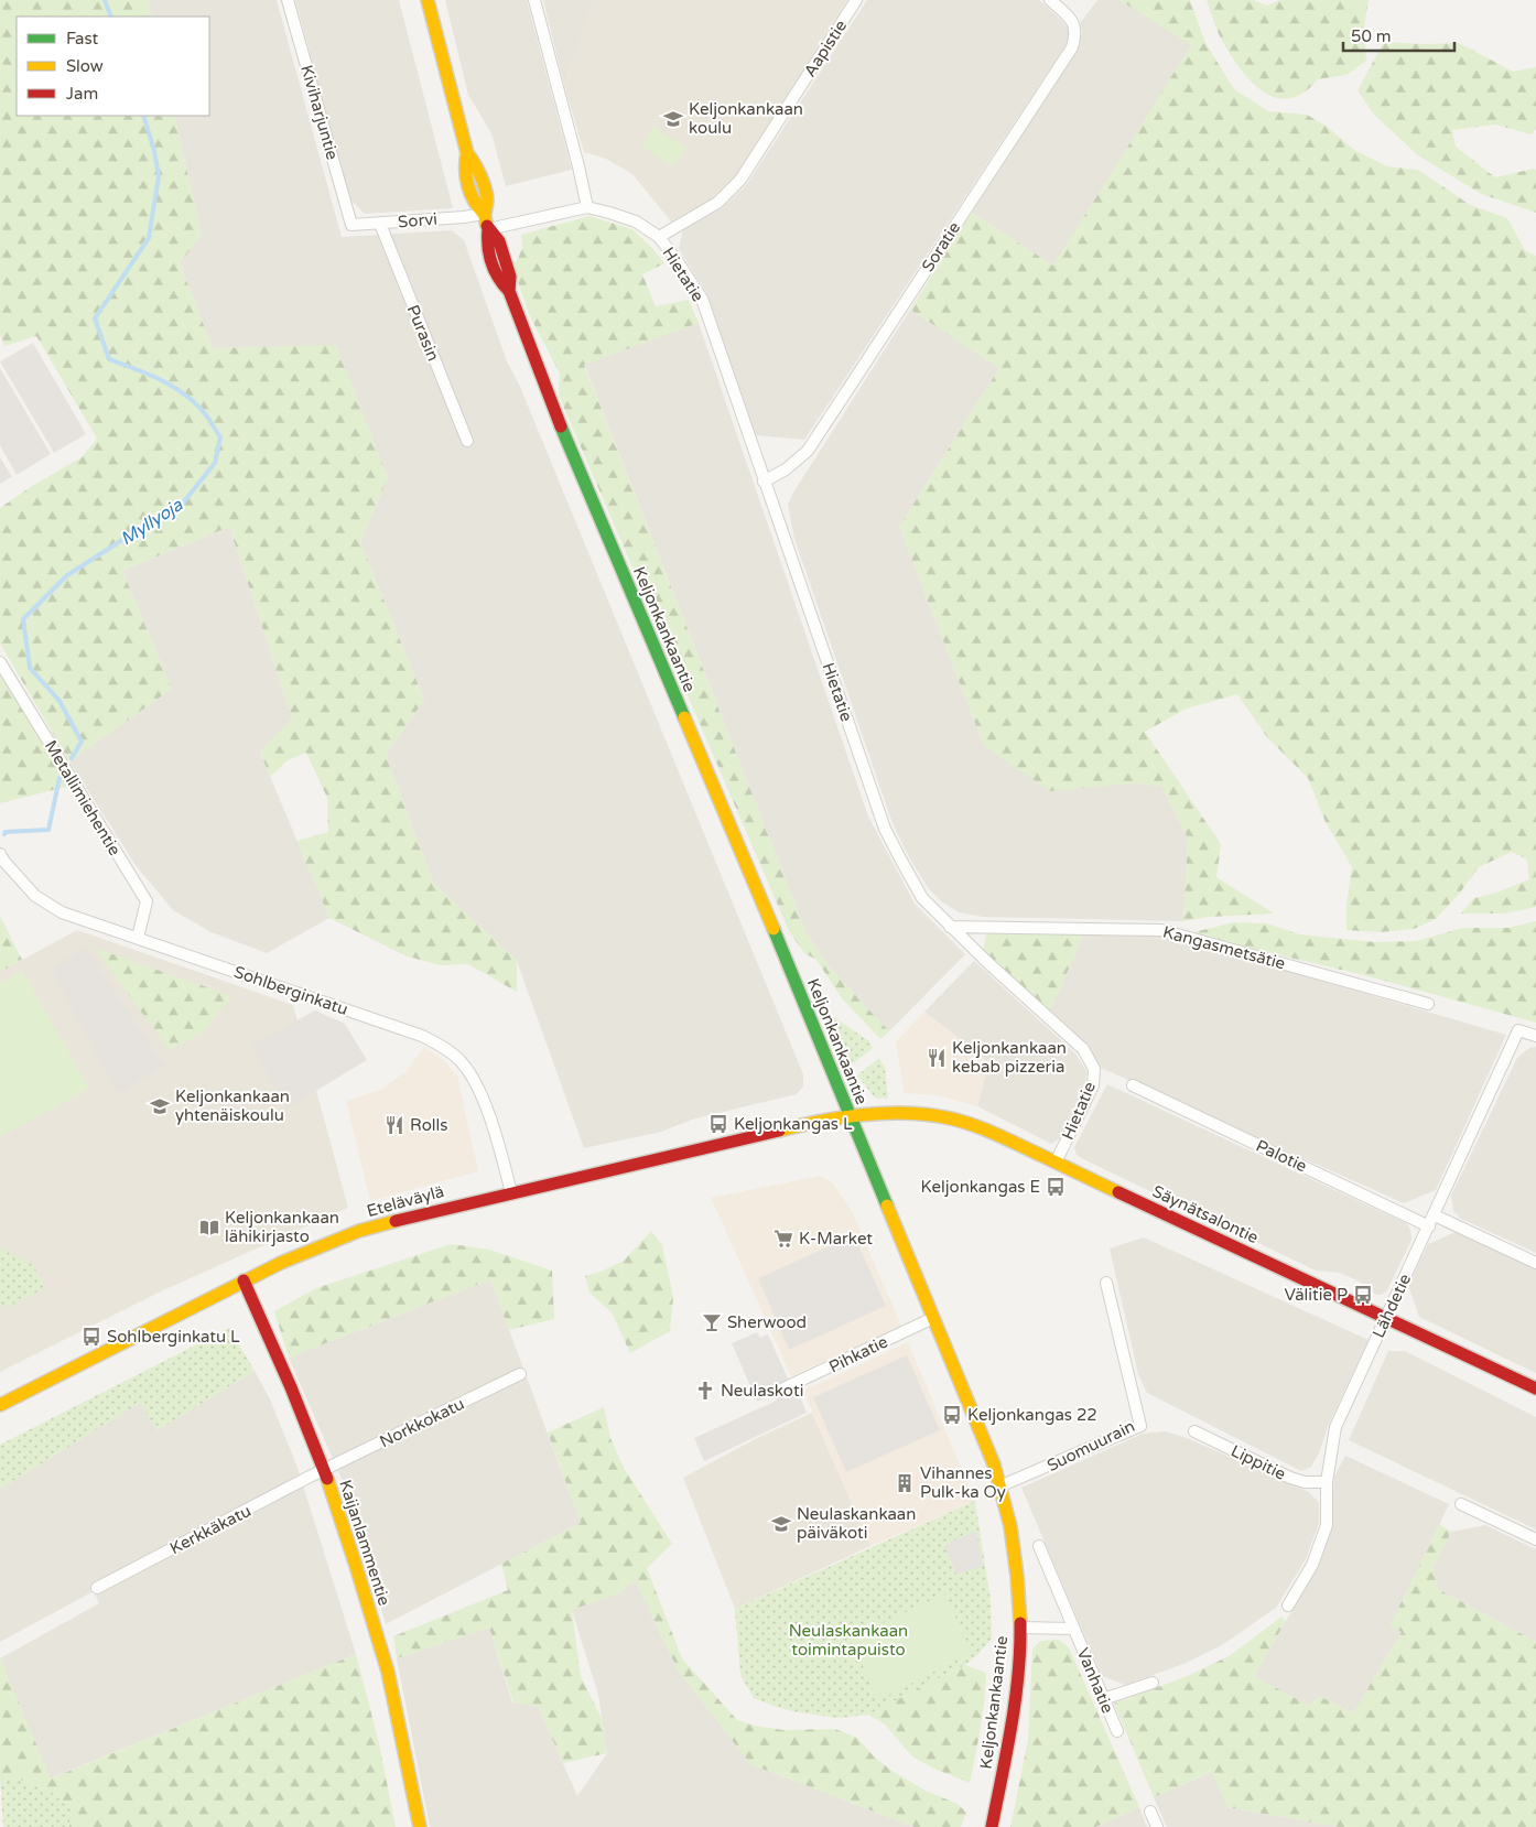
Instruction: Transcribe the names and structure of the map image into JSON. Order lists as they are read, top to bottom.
{
  "streets": {
    "main road": [
      "Keljonkankaantie",
      "Eteläväylä",
      "Säynätsalontie",
      "Kaijanlammentie"
    ],
    "street": [
      "Aapistie",
      "Kiviharjuntie",
      "Sorvi",
      "Soratie",
      "Hietatie",
      "Purasin",
      "Metallimiehentie",
      "Kangasmetsätie",
      "Sohlberginkatu",
      "Palotie",
      "Lähdetie",
      "Pihkatie",
      "Norkkokatu",
      "Suomuurain",
      "Lippitie",
      "Kerkkäkatu",
      "Vanhatie"
    ]
  },
  "crossings": [
    ["Aapistie", "Hietatie"],
    ["Kiviharjuntie", "Sorvi"],
    ["Sorvi", "Purasin"],
    ["Sorvi", "Keljonkankaantie"],
    ["Soratie", "Hietatie"],
    ["Hietatie", "Keljonkankaantie"],
    ["Hietatie", "Kangasmetsätie"],
    ["Hietatie", "Säynätsalontie"],
    ["Keljonkankaantie", "Eteläväylä"],
    ["Keljonkankaantie", "Säynätsalontie"],
    ["Keljonkankaantie", "Pihkatie"],
    ["Keljonkankaantie", "Suomuurain"],
    ["Keljonkankaantie", "Vanhatie"],
    ["Metallimiehentie", "Sohlberginkatu"],
    ["Sohlberginkatu", "Eteläväylä"],
    ["Palotie", "Lähdetie"],
    ["Eteläväylä", "Säynätsalontie"],
    ["Eteläväylä", "Kaijanlammentie"],
    ["Säynätsalontie", "Lähdetie"],
    ["Lähdetie", "Lippitie"],
    ["Norkkokatu", "Kerkkäkatu"],
    ["Norkkokatu", "Kaijanlammentie"],
    ["Kerkkäkatu", "Kaijanlammentie"]
  ],
  "water": ["Myllyoja"],
  "parks": ["Neulaskankaan toimintapuisto"],
  "places": {
    "school or university": ["Keljonkankaan koulu", "Keljonkankaan yhtenäiskoulu", "Neulaskankaan päiväkoti"],
    "restaurant": ["Keljonkankaan kebab pizzeria", "Rolls"],
    "bus stop": [
      "Keljonkangas L",
      "Keljonkangas E",
      "Välitie P",
      "Sohlberginkatu L",
      "Keljonkangas 22"
    ],
    "library": ["Keljonkankaan lähikirjasto"],
    "supermarket": ["K-Market"],
    "bar": ["Sherwood"],
    "church": ["Neulaskoti"],
    "building": ["Vihannes Pulk-ka Oy"]
  },
  "legend": ["Fast", "Slow", "Jam"],
  "scale_bar": "50 m"
}
